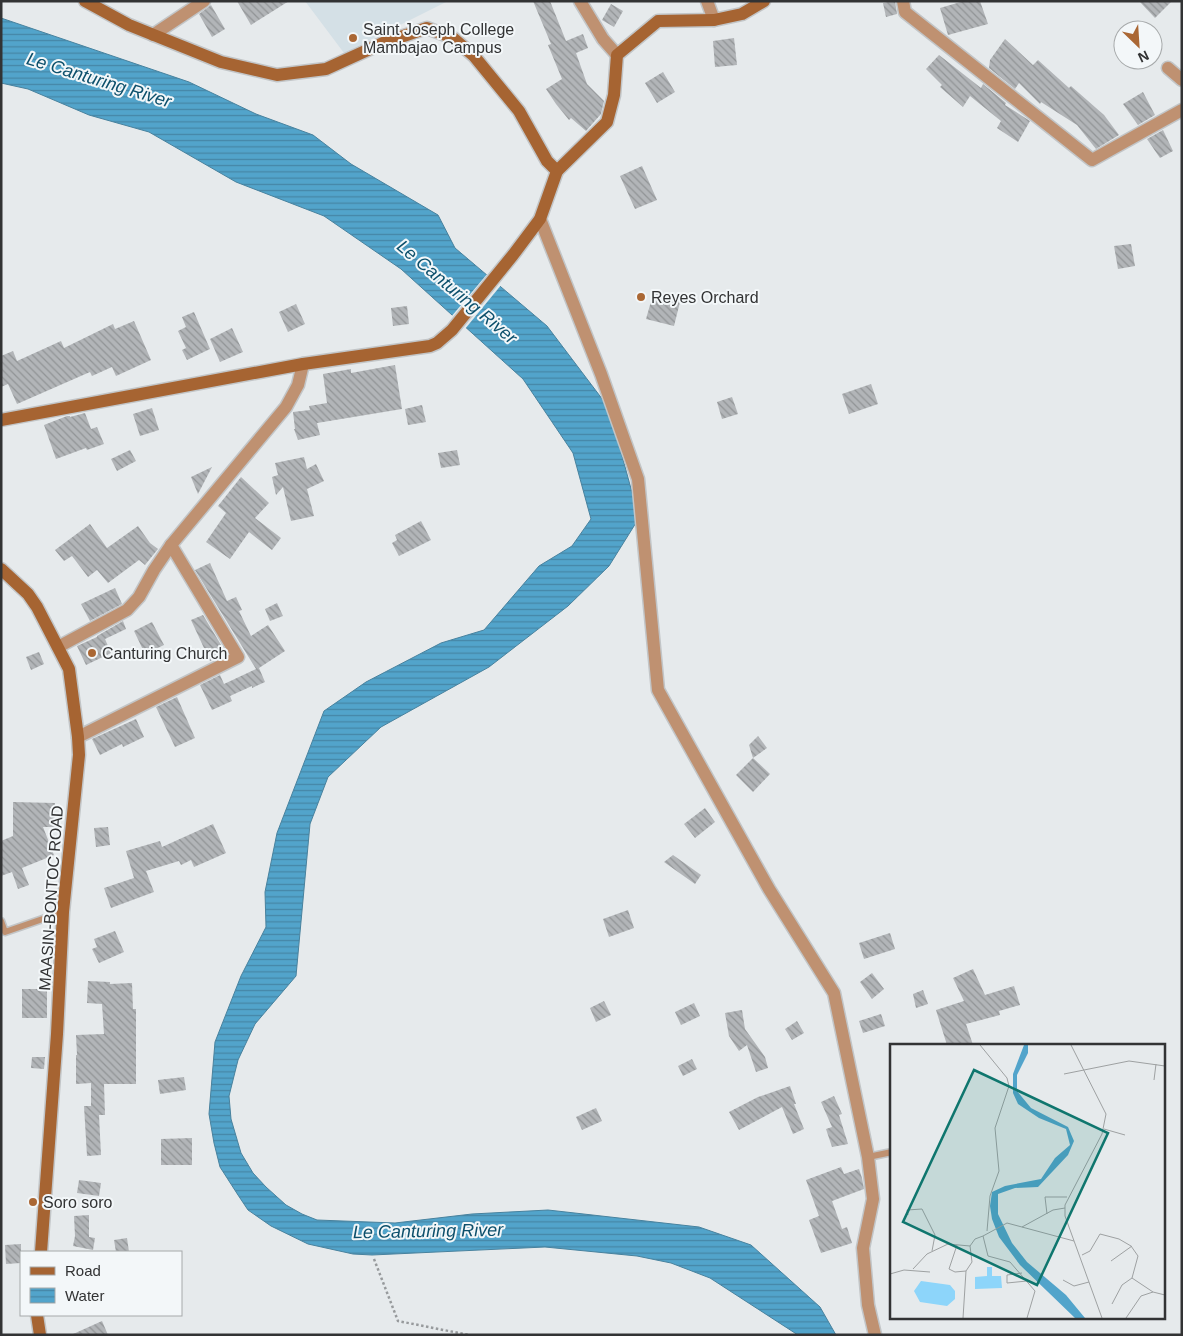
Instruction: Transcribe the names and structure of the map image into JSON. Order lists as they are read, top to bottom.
{
  "streets": {
    "street": ["MAASIN-BONTOC ROAD"]
  },
  "water": ["Le Canturing River"],
  "places": [
    "Saint Joseph College Mambajao Campus",
    "Reyes Orchard",
    "Canturing Church",
    "Soro soro"
  ],
  "legend": ["Road", "Water"],
  "north": "bottom right"
}
